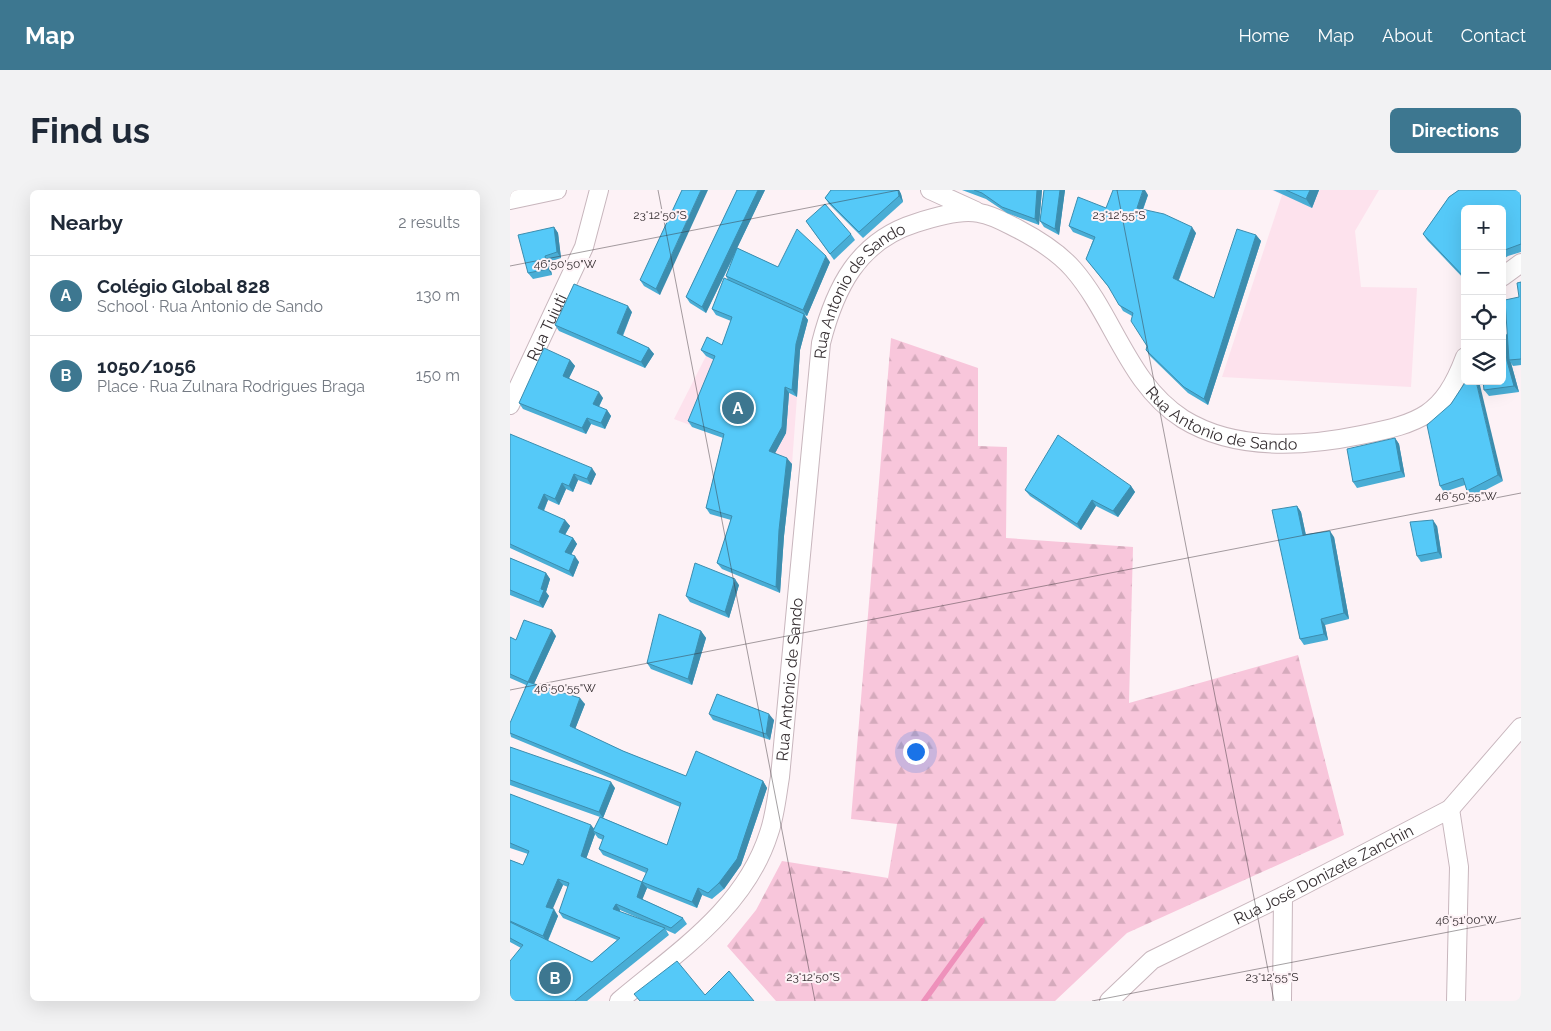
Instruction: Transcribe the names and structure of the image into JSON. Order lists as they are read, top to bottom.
{
  "streets": {
    "street": ["Rua Antonio de Sando", "Rua Tuiuti", "Rua José Donizete Zanchin"]
  },
  "page": {
    "header": "Map",
    "nav": [
      "Home",
      "Map",
      "About",
      "Contact"
    ],
    "buttons": "Directions",
    "title": "Find us",
    "heading": ["Nearby", "2 results"],
    "map_buttons": ["+", "−"],
    "list": [
      {
        "mark": "A",
        "name": "Colégio Global 828",
        "note": "School · Rua Antonio de Sando",
        "value": "130 m"
      },
      {
        "mark": "B",
        "name": "1050/1056",
        "note": "Place · Rua Zulnara Rodrigues Braga",
        "value": "150 m"
      }
    ],
    "pins": ["A", "B"]
  },
  "coordinates": [
    "23°12'50\"S",
    "23°12'55\"S",
    "46°50'50\"W",
    "46°50'55\"W",
    "46°51'00\"W"
  ]
}
